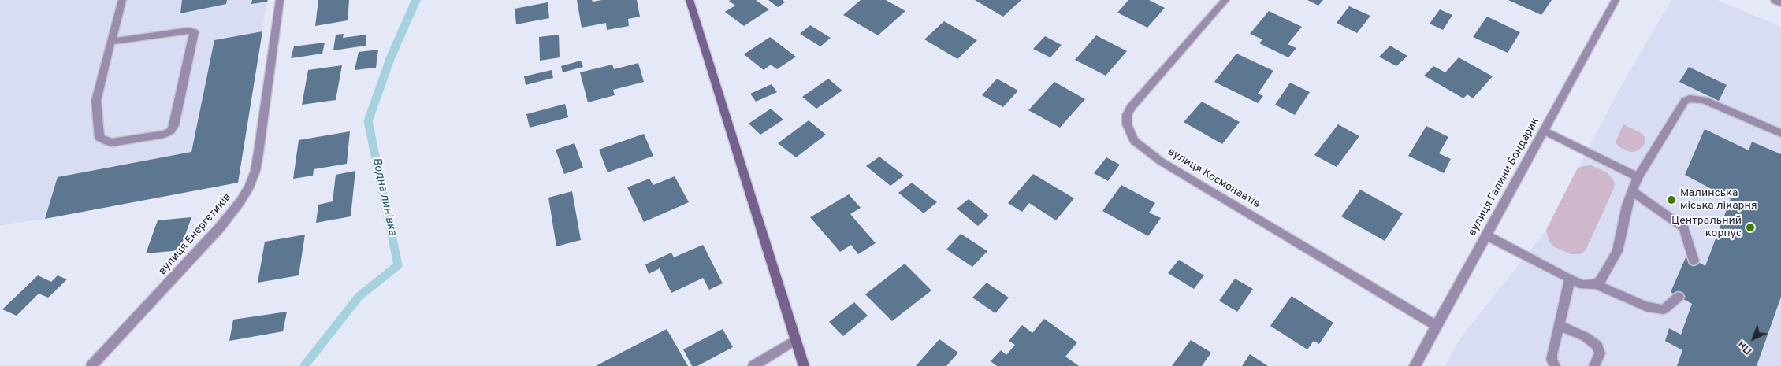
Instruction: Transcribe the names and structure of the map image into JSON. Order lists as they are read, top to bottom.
{
  "streets": {
    "street": ["вулиця Галини Бондарик", "вулиця Космонавтів", "вулиця Енергетиків"]
  },
  "crossings": [
    ["вулиця Галини Бондарик", "вулиця Космонавтів"]
  ],
  "water": ["Водна линівка"],
  "places": ["Малинська міська лікарня", "Центральний корпус"],
  "north": "bottom left"
}
